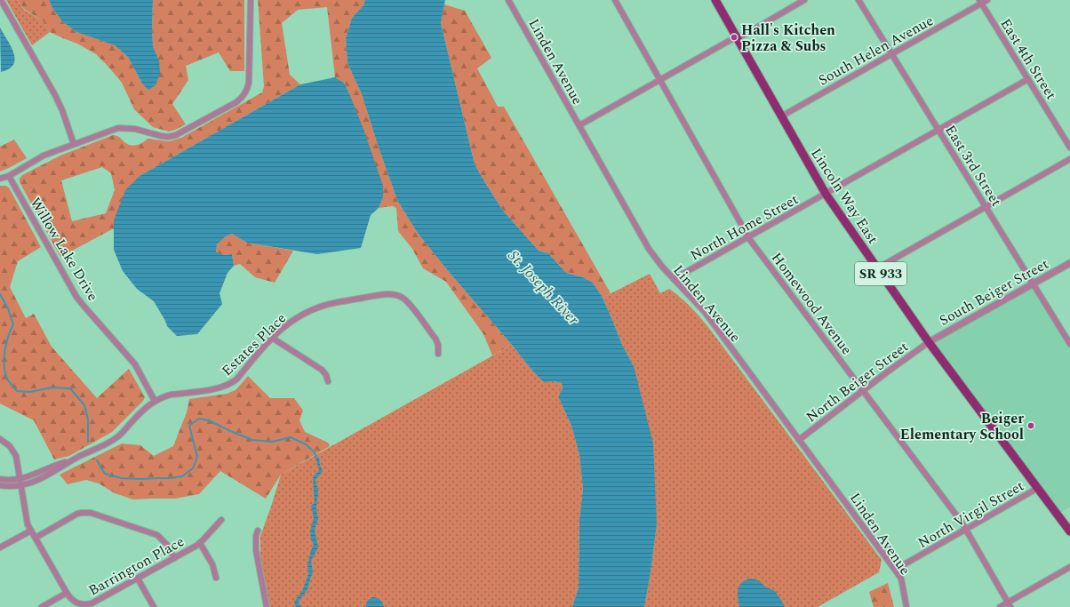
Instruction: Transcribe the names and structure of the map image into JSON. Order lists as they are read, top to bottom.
{
  "streets": {
    "main road": ["Lincoln Way East", "SR 933"],
    "street": [
      "South Helen Avenue",
      "East 4th Street",
      "Linden Avenue",
      "East 3rd Street",
      "North Home Street",
      "Willow Lake Drive",
      "South Beiger Street",
      "Homewood Avenue",
      "Estates Place",
      "North Beiger Street",
      "North Virgil Street",
      "Barrington Place"
    ]
  },
  "crossings": [
    ["South Helen Avenue", "East 4th Street"],
    ["South Helen Avenue", "East 3rd Street"],
    ["South Helen Avenue", "Lincoln Way East"],
    ["East 4th Street", "North Home Street"],
    ["Linden Avenue", "North Home Street"],
    ["Linden Avenue", "North Beiger Street"],
    ["Linden Avenue", "North Virgil Street"],
    ["East 3rd Street", "North Home Street"],
    ["East 3rd Street", "South Beiger Street"],
    ["Lincoln Way East", "North Home Street"],
    ["Lincoln Way East", "South Beiger Street"],
    ["Lincoln Way East", "North Beiger Street"],
    ["Lincoln Way East", "North Virgil Street"],
    ["North Home Street", "Homewood Avenue"],
    ["Willow Lake Drive", "Estates Place"],
    ["South Beiger Street", "North Beiger Street"],
    ["Homewood Avenue", "North Beiger Street"],
    ["Homewood Avenue", "North Virgil Street"],
    ["Estates Place", "Barrington Place"]
  ],
  "water": ["St. Joseph River"],
  "places": ["Hall's Kitchen Pizza & Subs", "Beiger Elementary School"]
}
